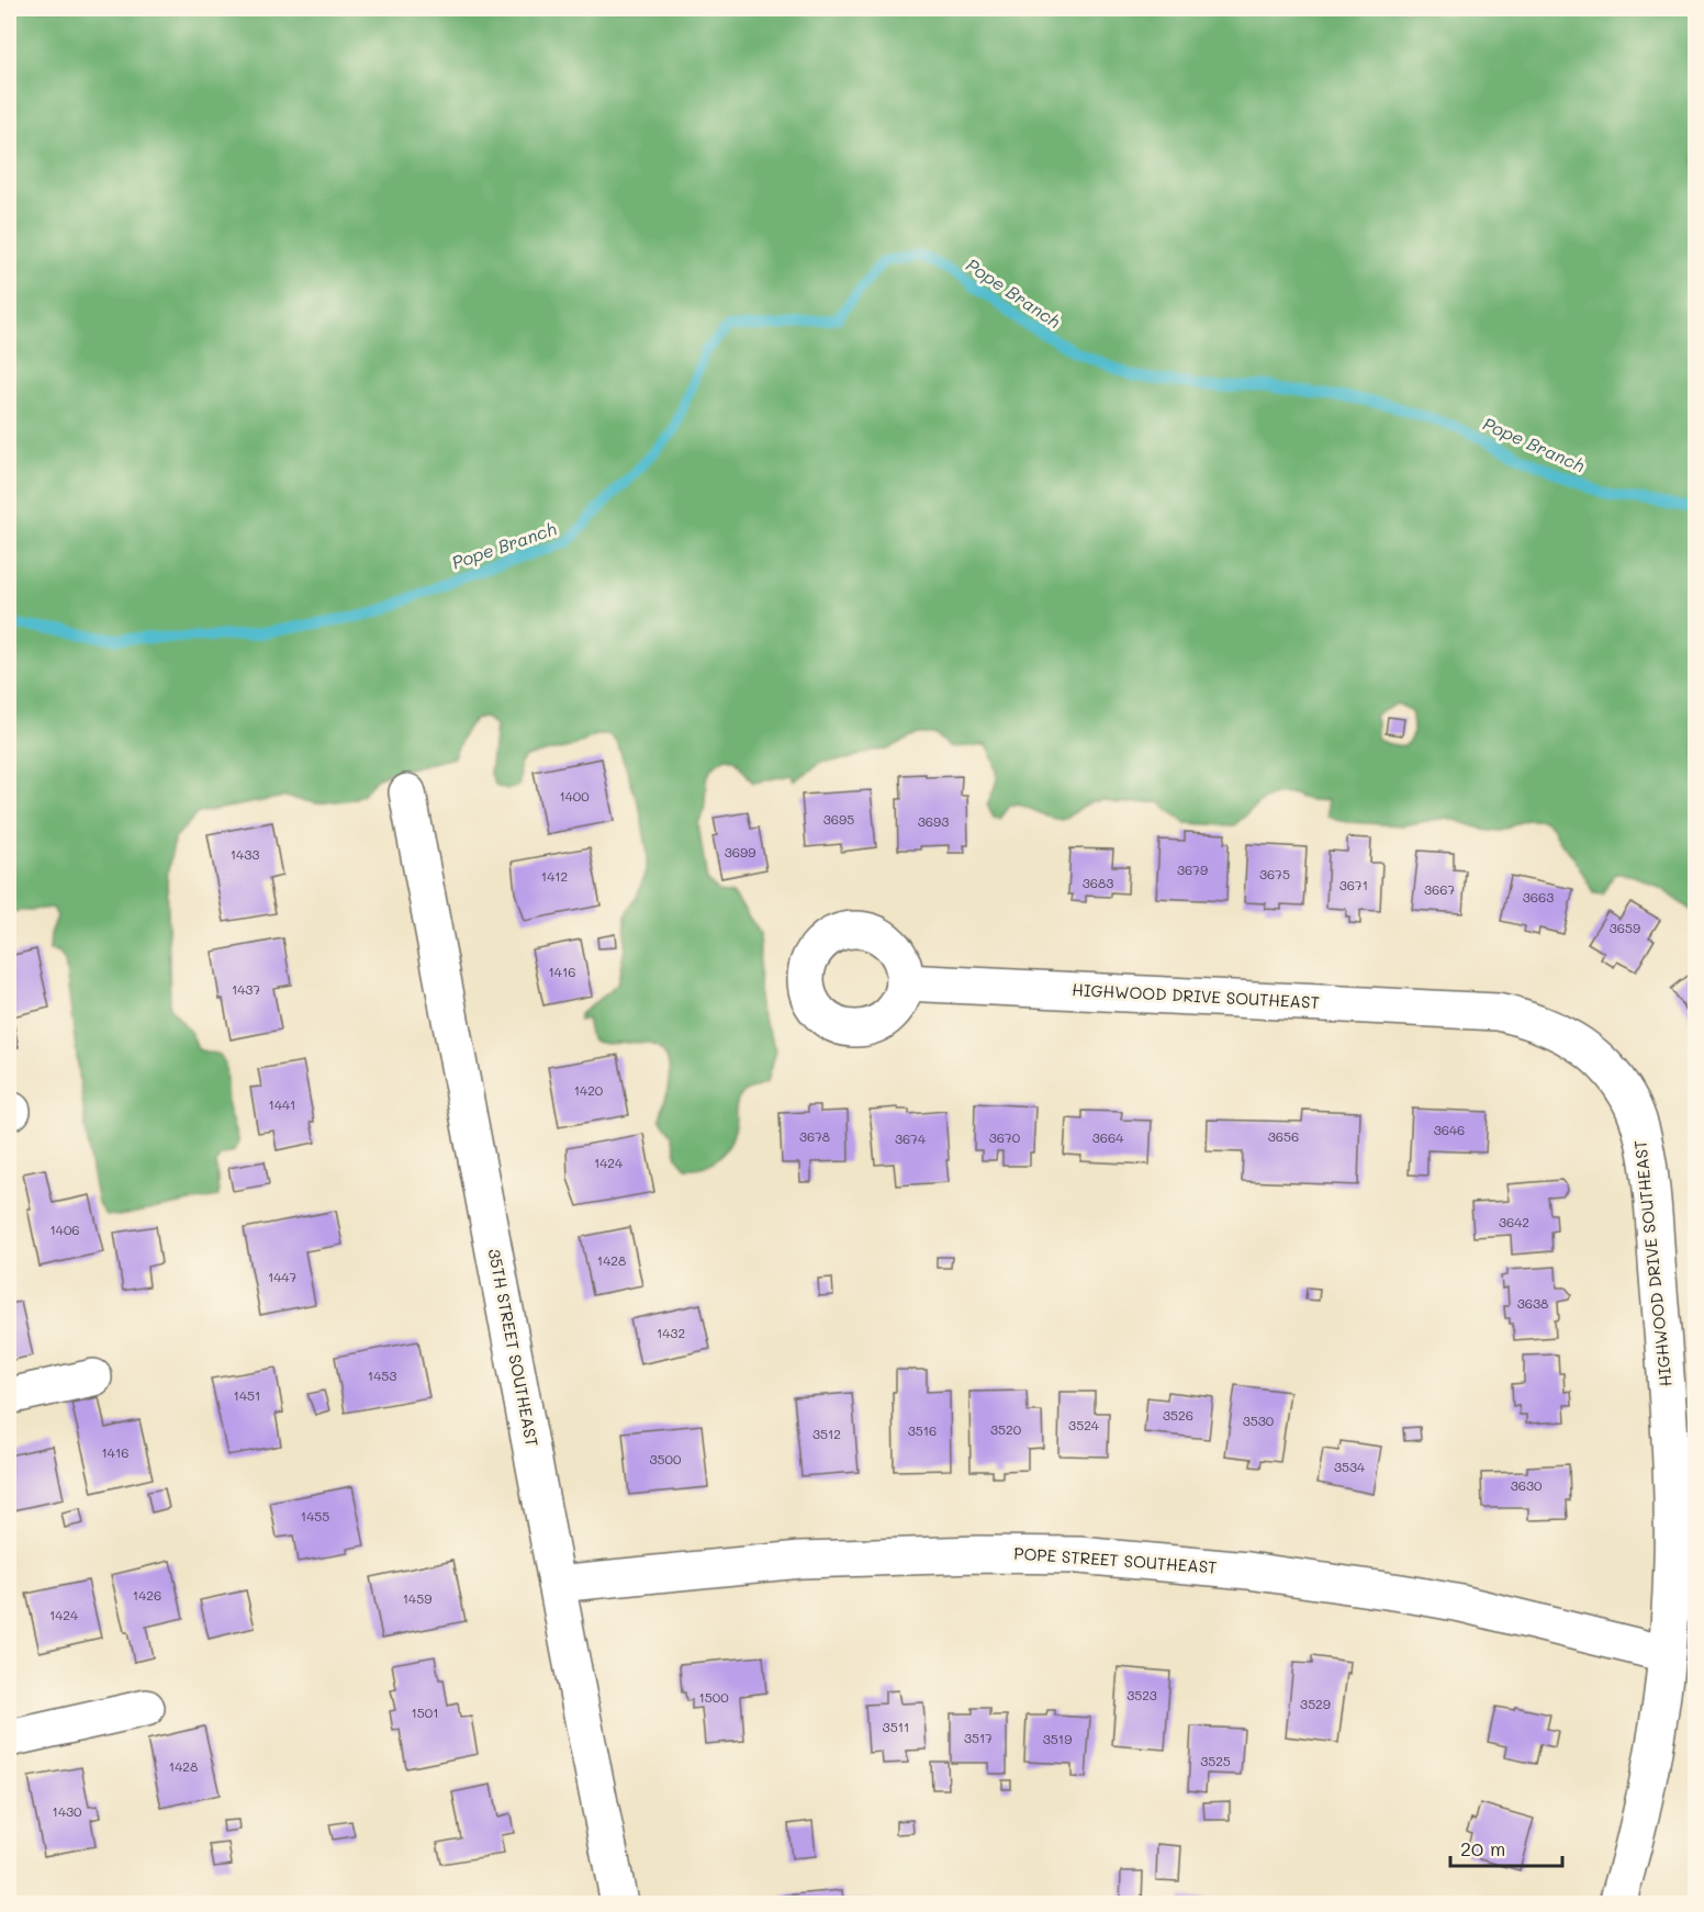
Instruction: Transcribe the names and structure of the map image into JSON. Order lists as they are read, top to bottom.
{
  "streets": {
    "street": ["HIGHWOOD DRIVE SOUTHEAST", "35TH STREET SOUTHEAST", "POPE STREET SOUTHEAST"]
  },
  "crossings": [
    ["HIGHWOOD DRIVE SOUTHEAST", "POPE STREET SOUTHEAST"],
    ["35TH STREET SOUTHEAST", "POPE STREET SOUTHEAST"]
  ],
  "water": ["Pope Branch"],
  "house_numbers": [
    "1400",
    "3695",
    "3693",
    "3699",
    "1433",
    "3679",
    "3675",
    "1412",
    "3683",
    "3671",
    "3667",
    "3663",
    "3659",
    "1416",
    "1437",
    "1420",
    "1441",
    "3646",
    "3678",
    "3656",
    "3670",
    "3664",
    "3674",
    "1424",
    "3642",
    "1406",
    "1428",
    "1447",
    "3638",
    "1432",
    "1453",
    "1451",
    "3526",
    "3530",
    "3524",
    "3520",
    "3516",
    "3512",
    "1416",
    "3500",
    "3534",
    "3630",
    "1455",
    "1426",
    "1459",
    "1424",
    "3523",
    "1500",
    "3529",
    "1501",
    "3511",
    "3517",
    "3519",
    "3525",
    "1428",
    "1430"
  ],
  "scale_bar": "20 m"
}
